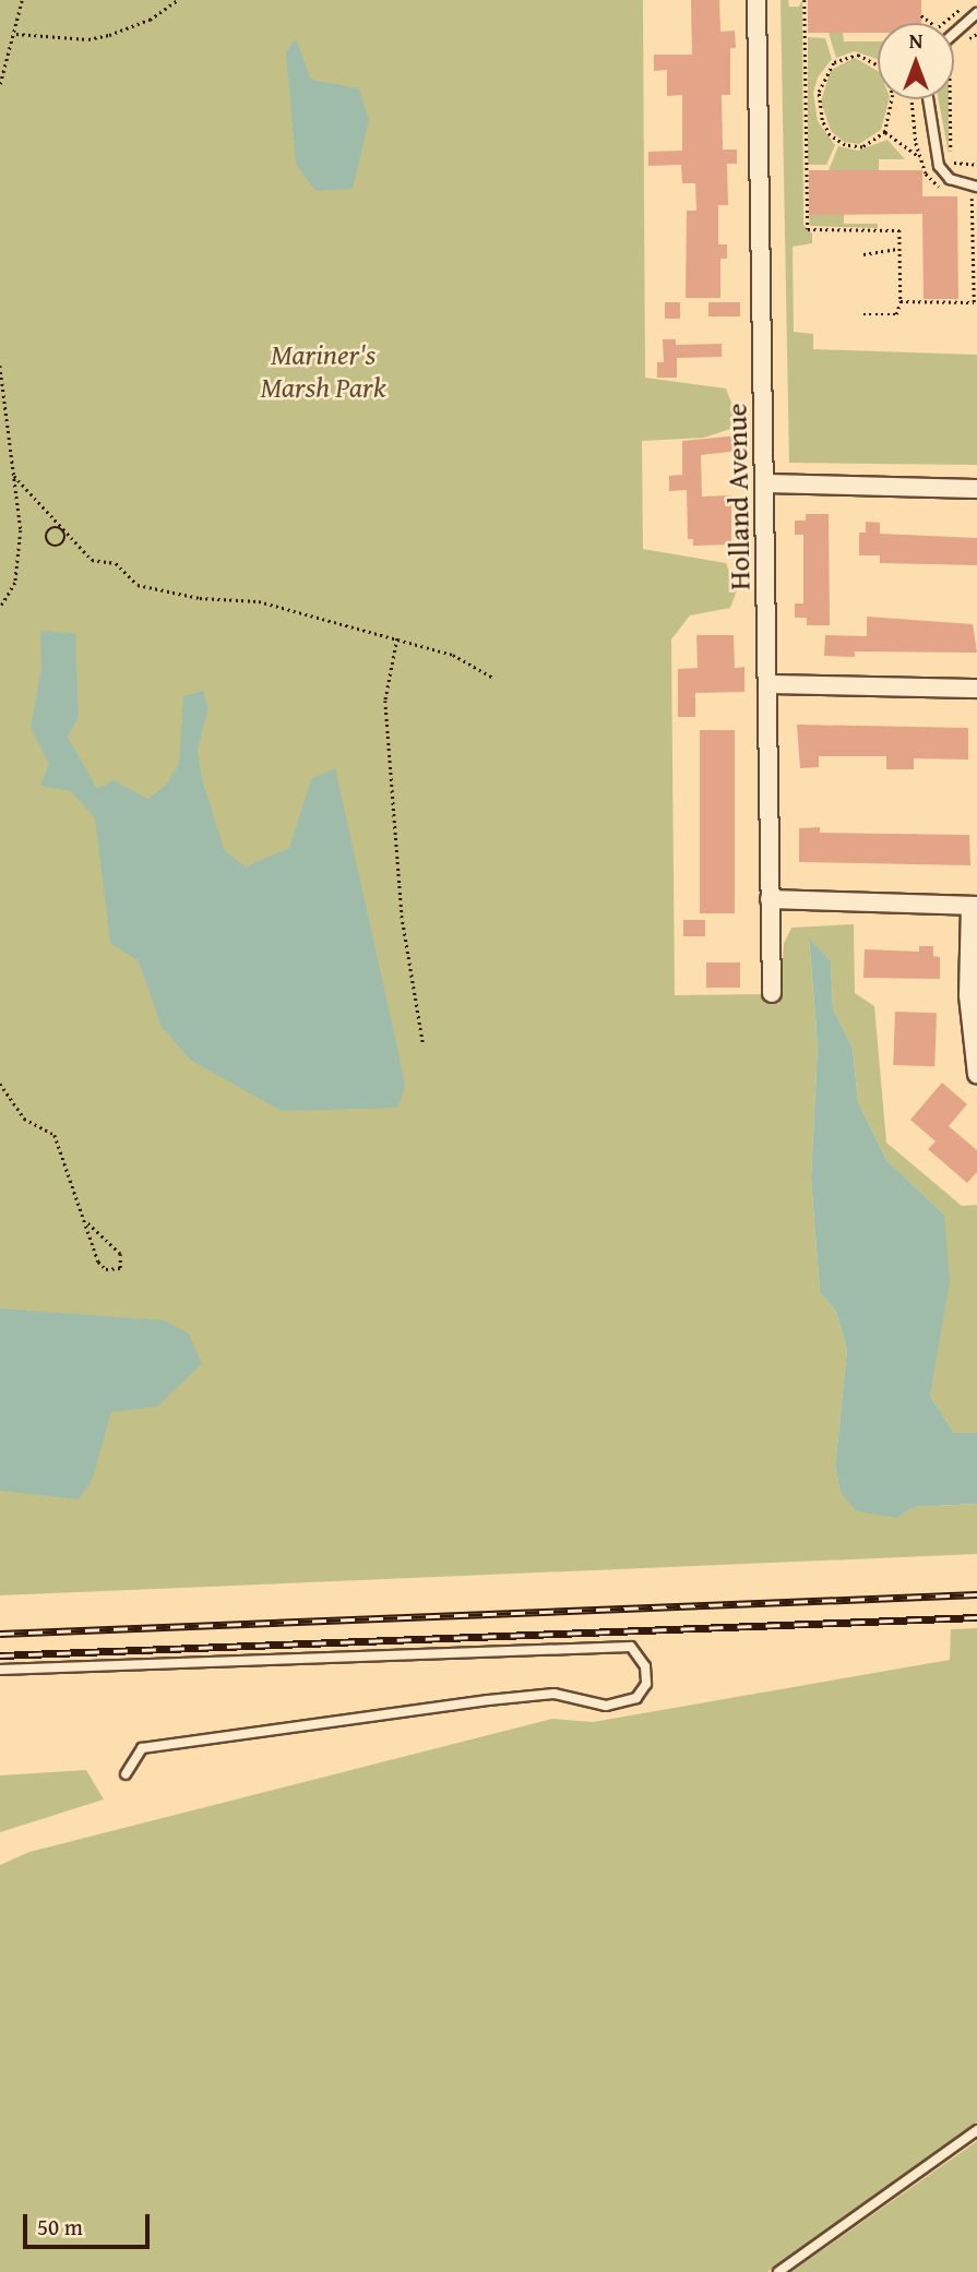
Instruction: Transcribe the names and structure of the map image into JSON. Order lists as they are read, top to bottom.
{
  "streets": {
    "street": ["Holland Avenue"]
  },
  "parks": ["Mariner's Marsh Park"],
  "scale_bar": "50 m",
  "north": "top"
}
